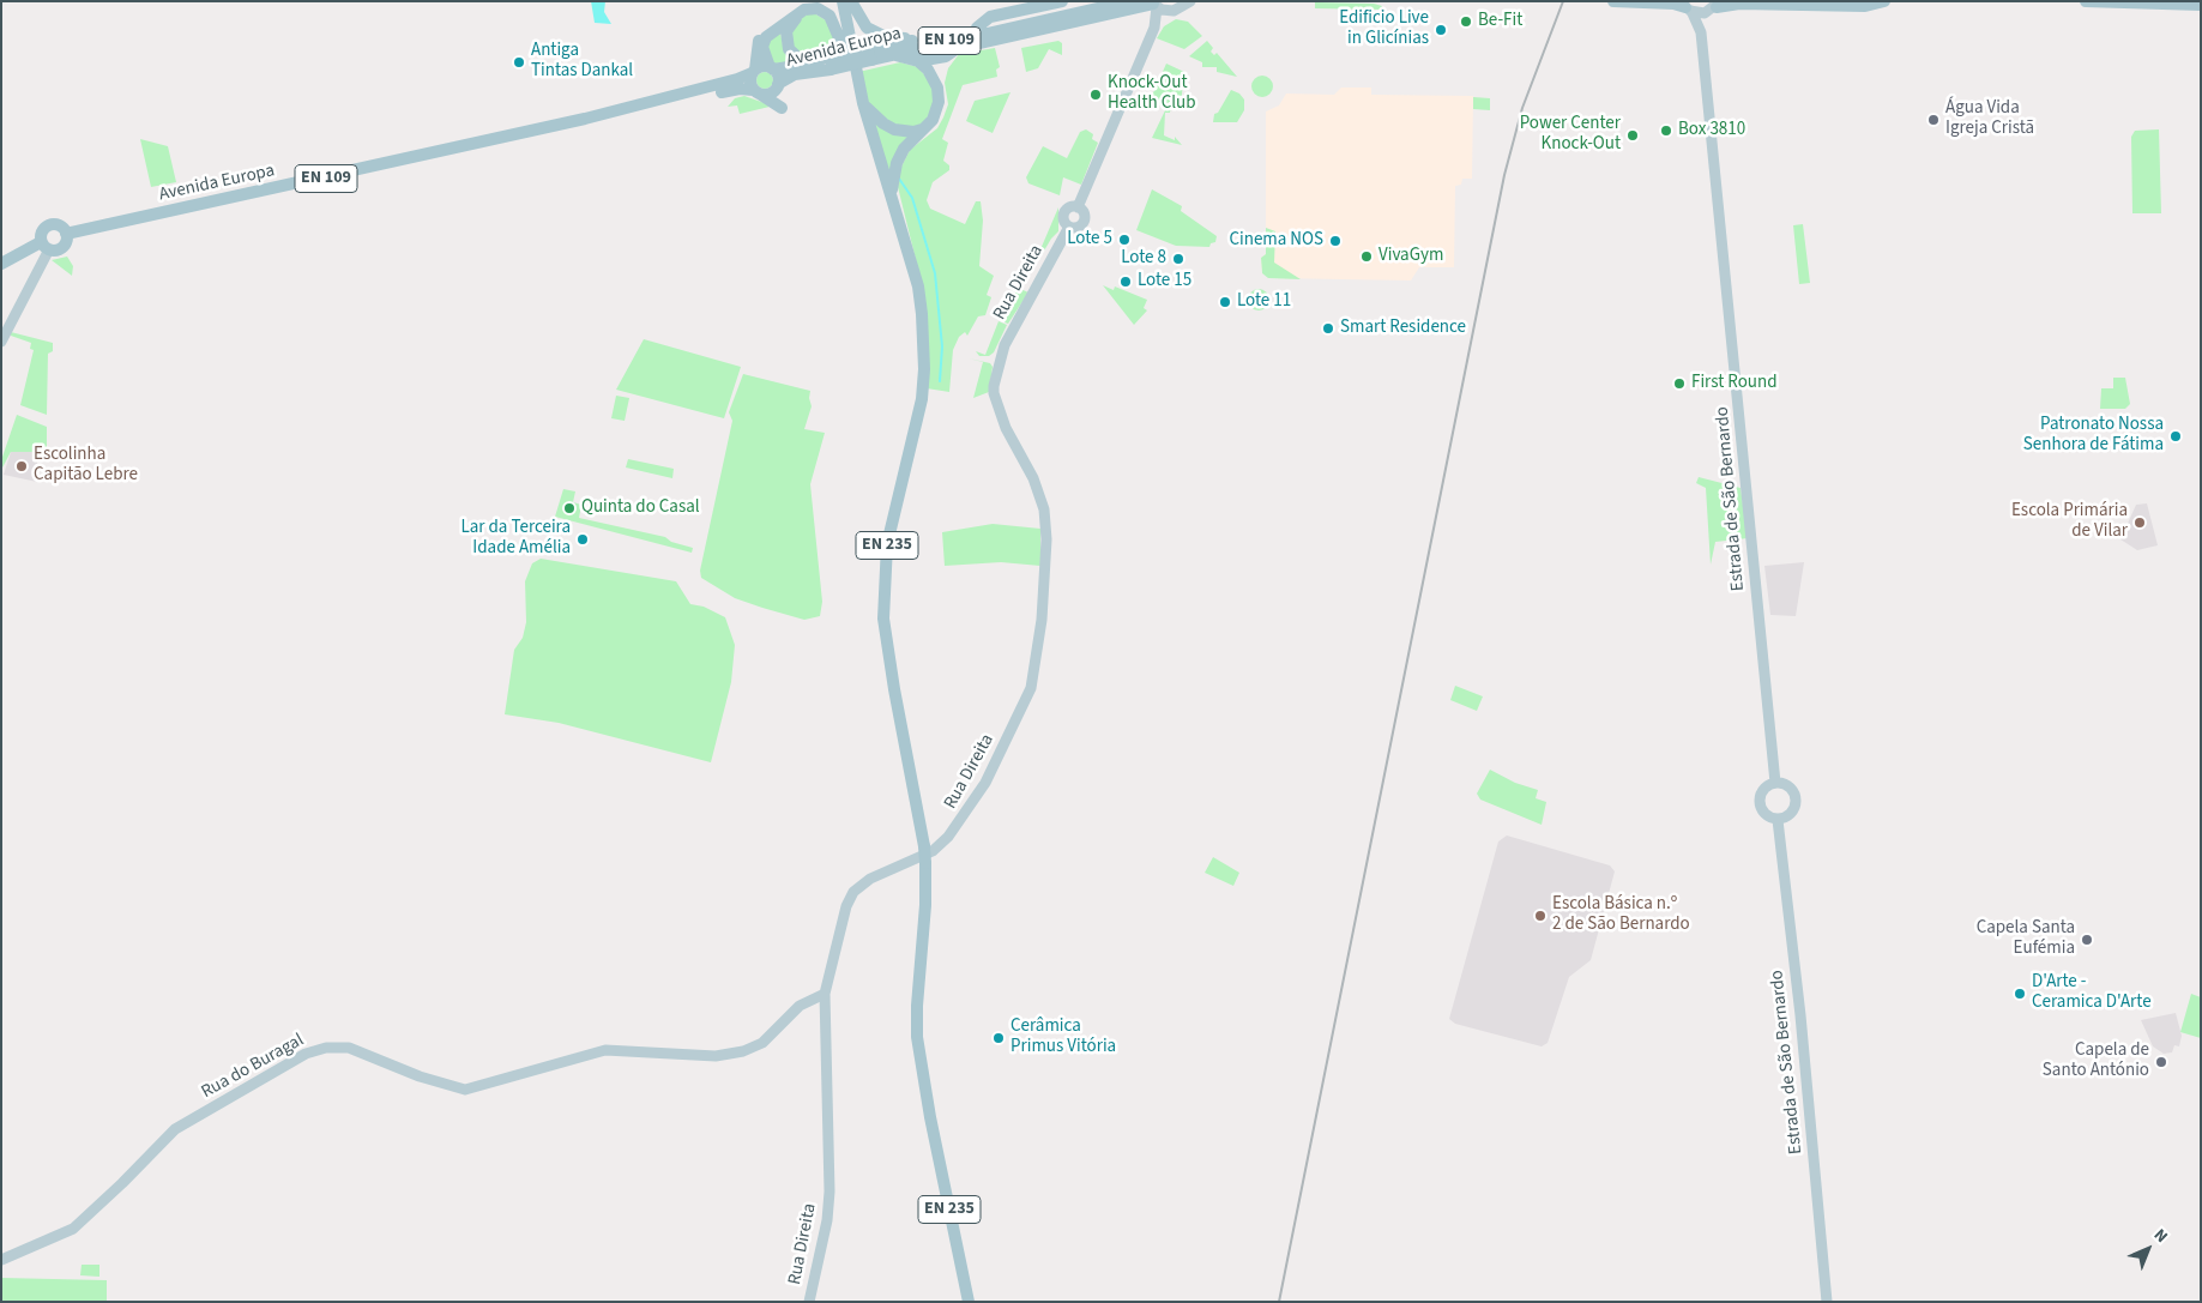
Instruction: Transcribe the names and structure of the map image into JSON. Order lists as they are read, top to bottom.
{
  "streets": {
    "main road": [
      "EN 109",
      "Avenida Europa",
      "Rua Direita",
      "Estrada de São Bernardo",
      "EN 235",
      "Rua do Buragal"
    ]
  },
  "crossings": [
    ["Rua Direita", "Rua do Buragal"]
  ],
  "places": [
    "Be-Fit",
    "Edificio Live in Glicínias",
    "Antiga Tintas Dankal",
    "Knock-Out Health Club",
    "Água Vida Igreja Cristã",
    "Box 3810",
    "Power Center Knock-Out",
    "Lote 5",
    "Cinema NOS",
    "VivaGym",
    "Lote 8",
    "Lote 15",
    "Lote 11",
    "Smart Residence",
    "First Round",
    "Patronato Nossa Senhora de Fátima",
    "Escolinha Capitão Lebre",
    "Quinta do Casal",
    "Escola Primária de Vilar",
    "Lar da Terceira Idade Amélia",
    "Escola Básica n.º 2 de São Bernardo",
    "Capela Santa Eufémia",
    "D'Arte - Ceramica D'Arte",
    "Cerâmica Primus Vitória",
    "Capela de Santo António"
  ],
  "north": "top right"
}
